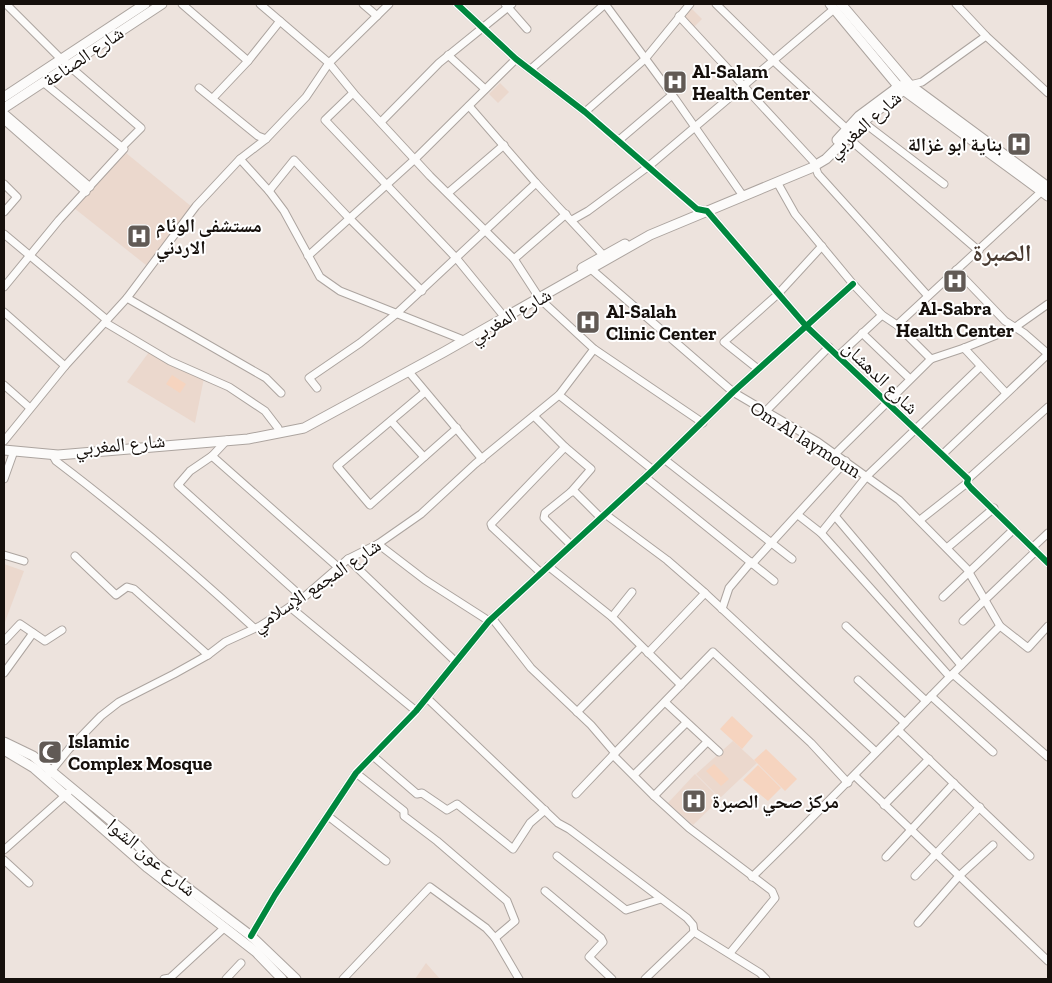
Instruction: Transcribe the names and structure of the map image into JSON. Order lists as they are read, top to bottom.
{
  "streets": {
    "main road": ["شارع الصناعة", "شارع المغربي", "شارع عون الشوا"],
    "street": ["شارع الدهشان", "Om Al laymoun", "شارع المجمع الإسلامي"]
  },
  "crossings": [
    ["شارع المغربي", "شارع الدهشان"],
    ["شارع المغربي", "Om Al laymoun"],
    ["شارع المجمع الإسلامي", "شارع عون الشوا"]
  ],
  "districts": ["الصبرة"],
  "places": {
    "hospital": [
      "Al-Salam Health Center",
      "بناية ابو غزالة",
      "مستشفى الوئام الاردني",
      "Al-Sabra Health Center",
      "Al-Salah Clinic Center",
      "مركز صحي الصبرة"
    ],
    "mosque": ["Islamic Complex Mosque"]
  }
}
